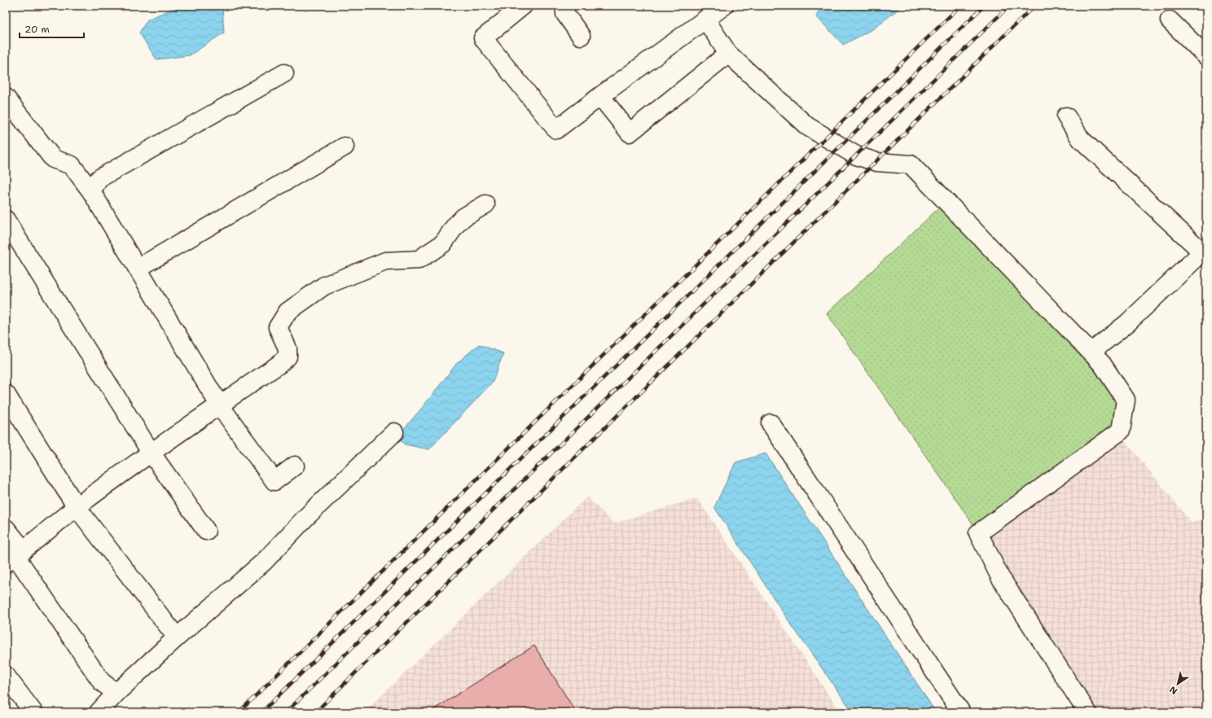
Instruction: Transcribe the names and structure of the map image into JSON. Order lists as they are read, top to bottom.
{
  "scale_bar": "20 m",
  "north": "bottom left"
}
